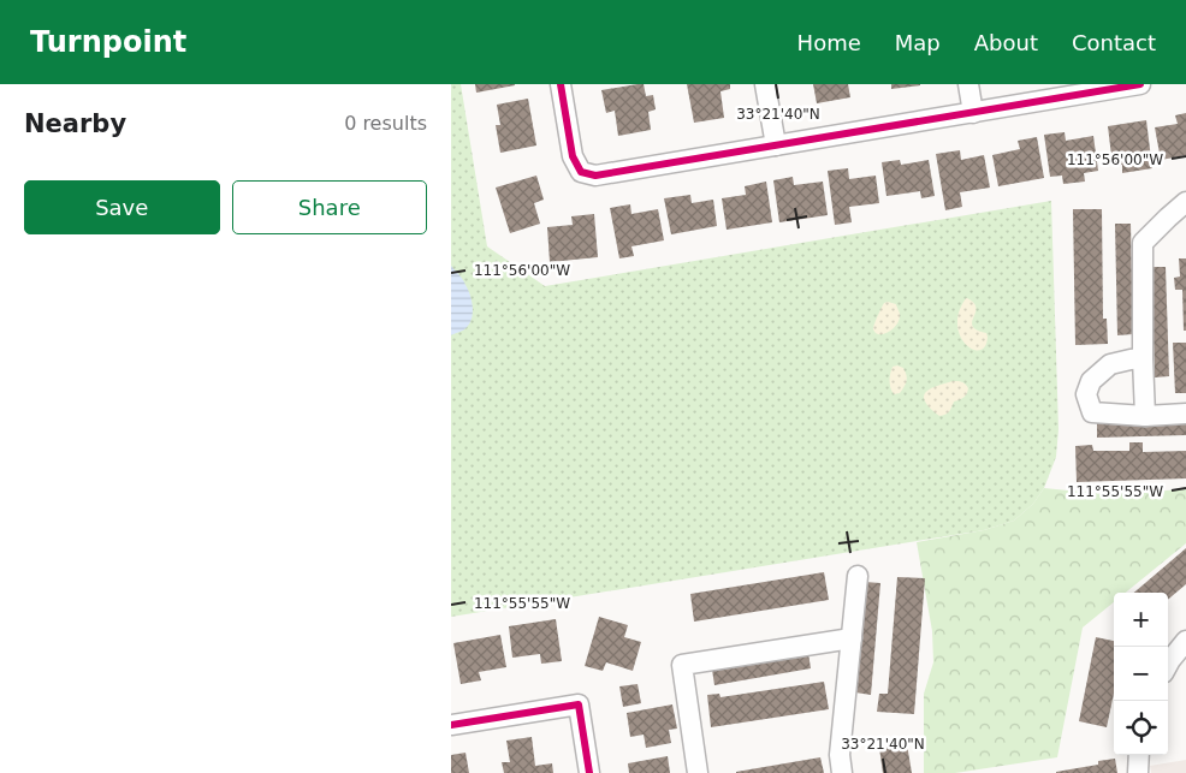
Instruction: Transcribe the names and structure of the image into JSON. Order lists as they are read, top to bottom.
{
  "page": {
    "header": "Turnpoint",
    "nav": [
      "Home",
      "Map",
      "About",
      "Contact"
    ],
    "heading": ["Nearby", "0 results"],
    "buttons": ["Save", "Share"],
    "map_buttons": ["+", "−"]
  },
  "coordinates": ["33°21'40\"N", "111°56'00\"W", "111°55'55\"W"]
}
